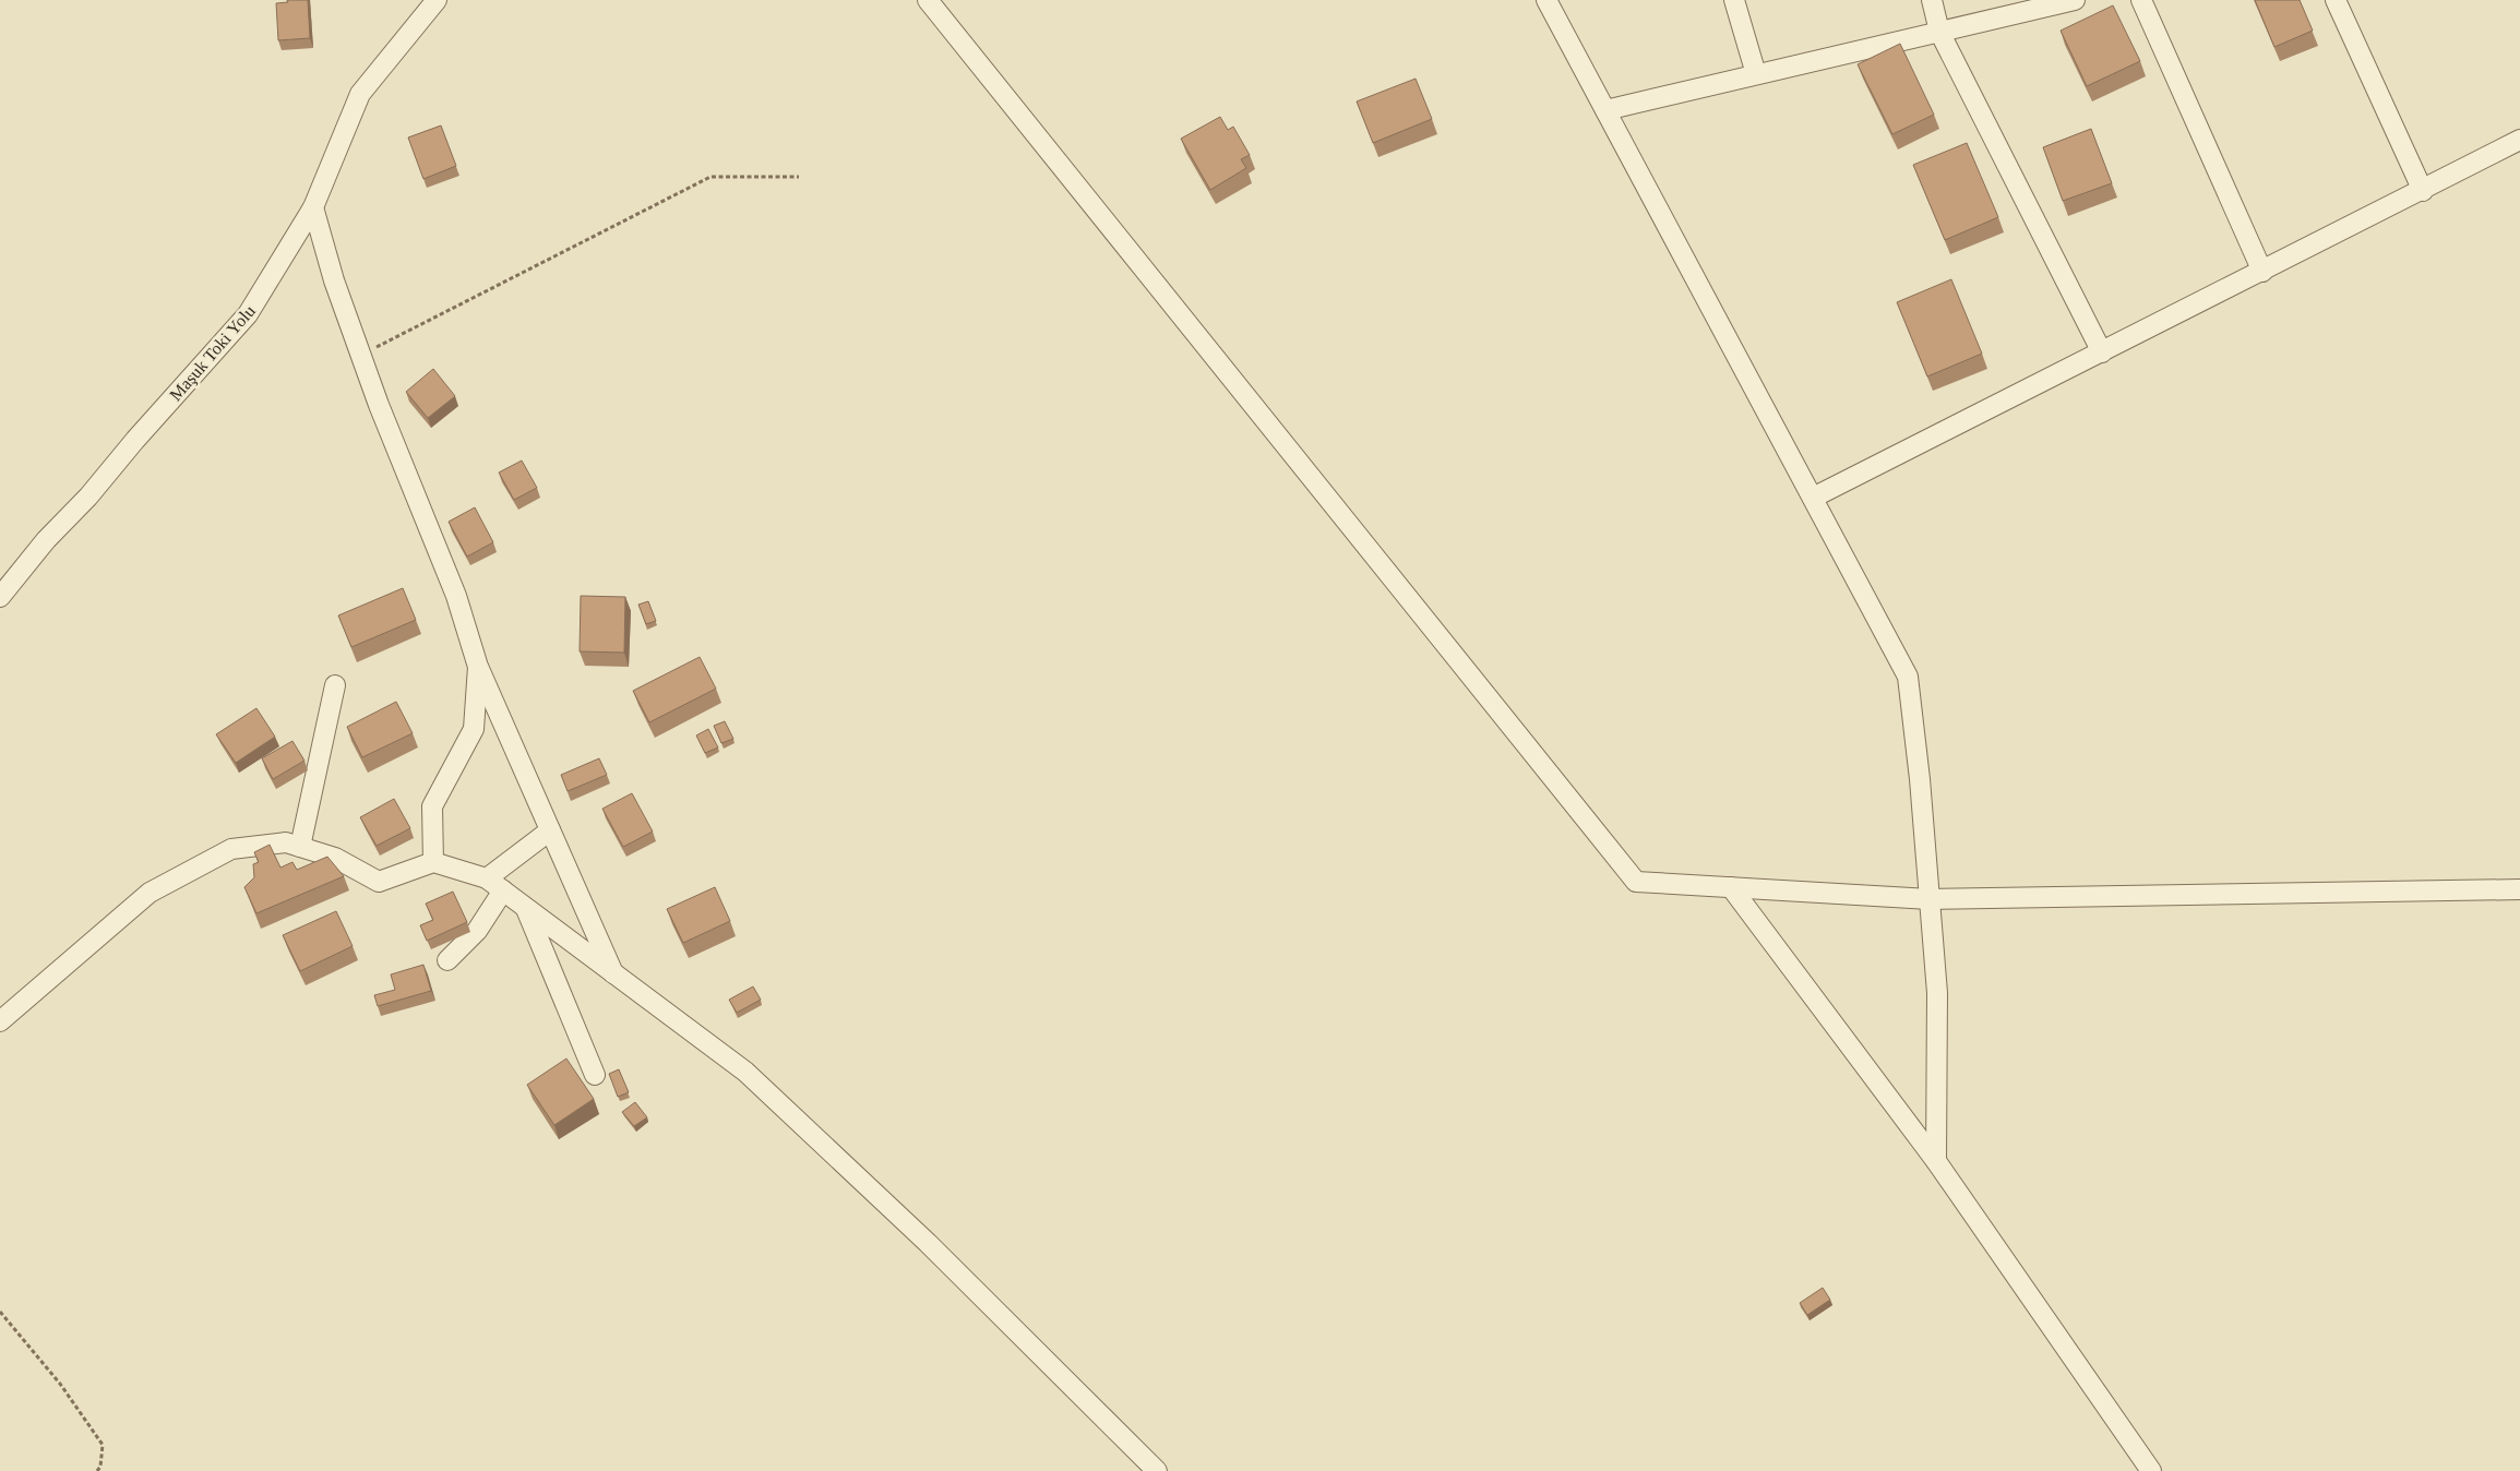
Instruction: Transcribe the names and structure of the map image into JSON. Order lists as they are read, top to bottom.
{
  "streets": {
    "street": ["Maşuk Toki Yolu"]
  }
}
